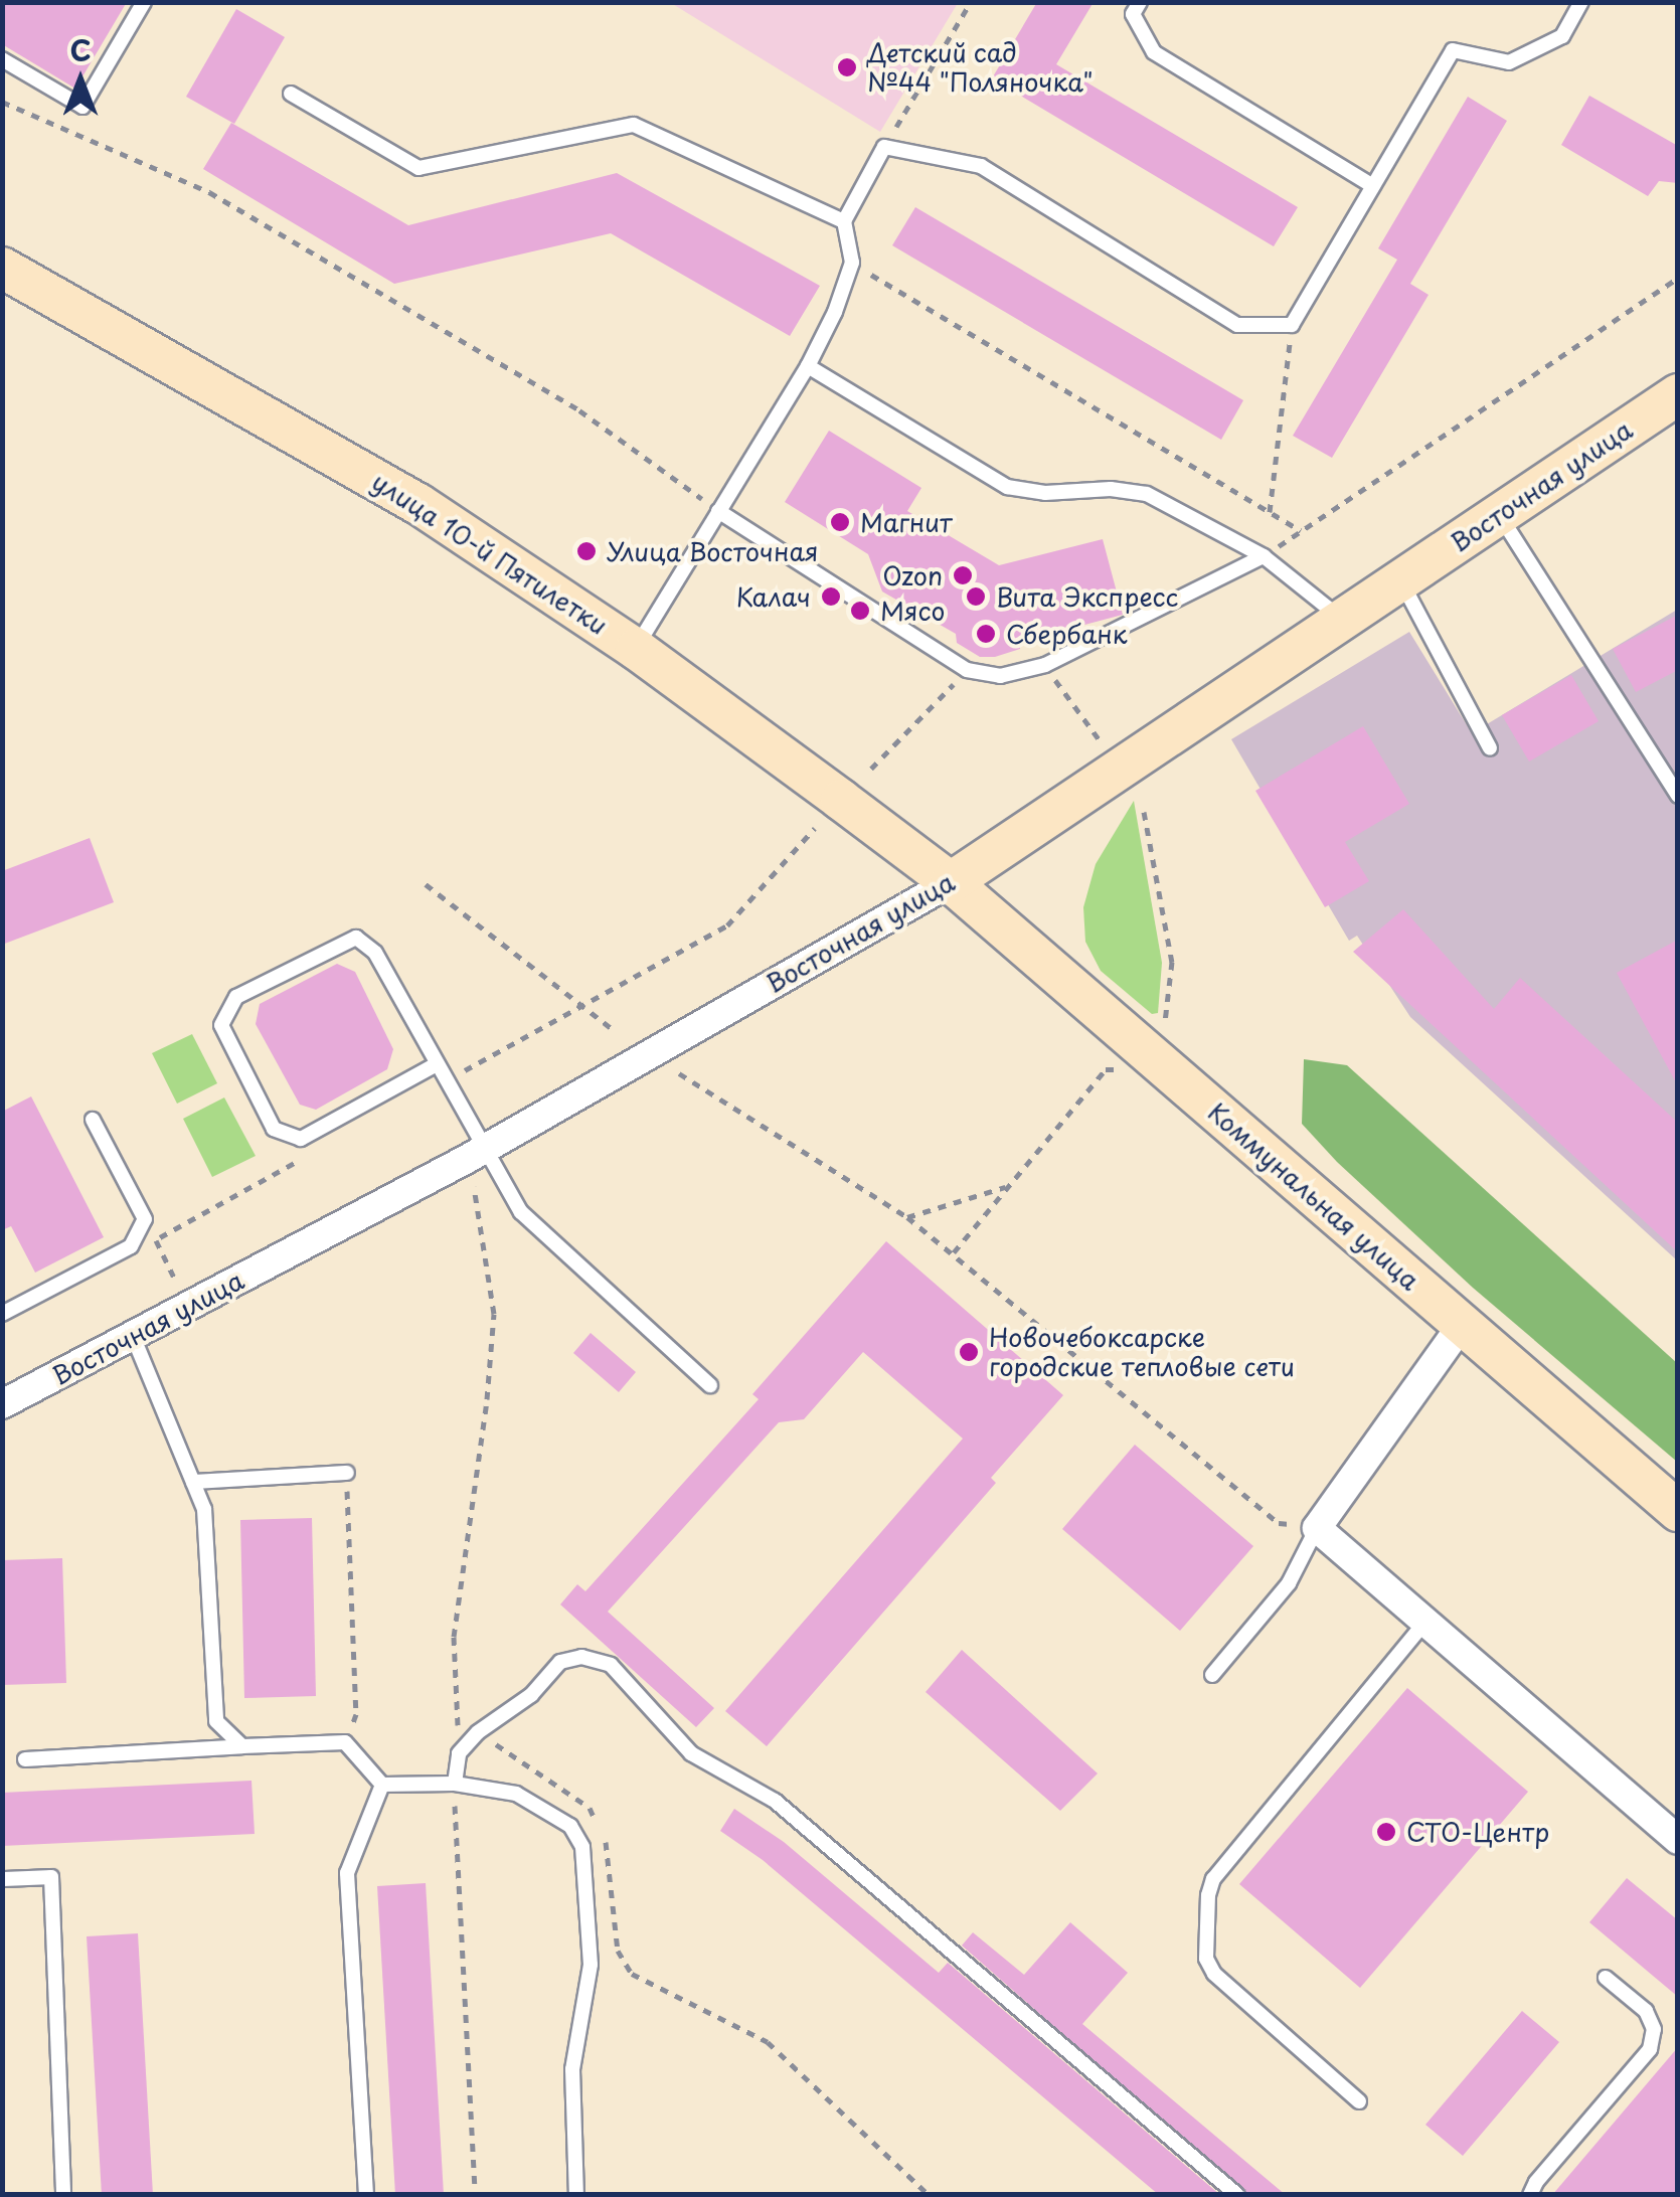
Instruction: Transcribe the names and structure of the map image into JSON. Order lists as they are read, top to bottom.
{
  "streets": {
    "main road": ["Восточная улица", "улица 10-й Пятилетки", "Коммунальная улица"]
  },
  "crossings": [
    ["Восточная улица", "улица 10-й Пятилетки"],
    ["Восточная улица", "Коммунальная улица"],
    ["улица 10-й Пятилетки", "Коммунальная улица"]
  ],
  "places": [
    "Детский сад №44 \"Поляночка\"",
    "Магнит",
    "Улица Восточная",
    "Ozon",
    "Калач",
    "Вита Экспресс",
    "Мясо",
    "Сбербанк",
    "Новочебоксарске городские тепловые сети",
    "СТО-Центр"
  ],
  "north": "top"
}
